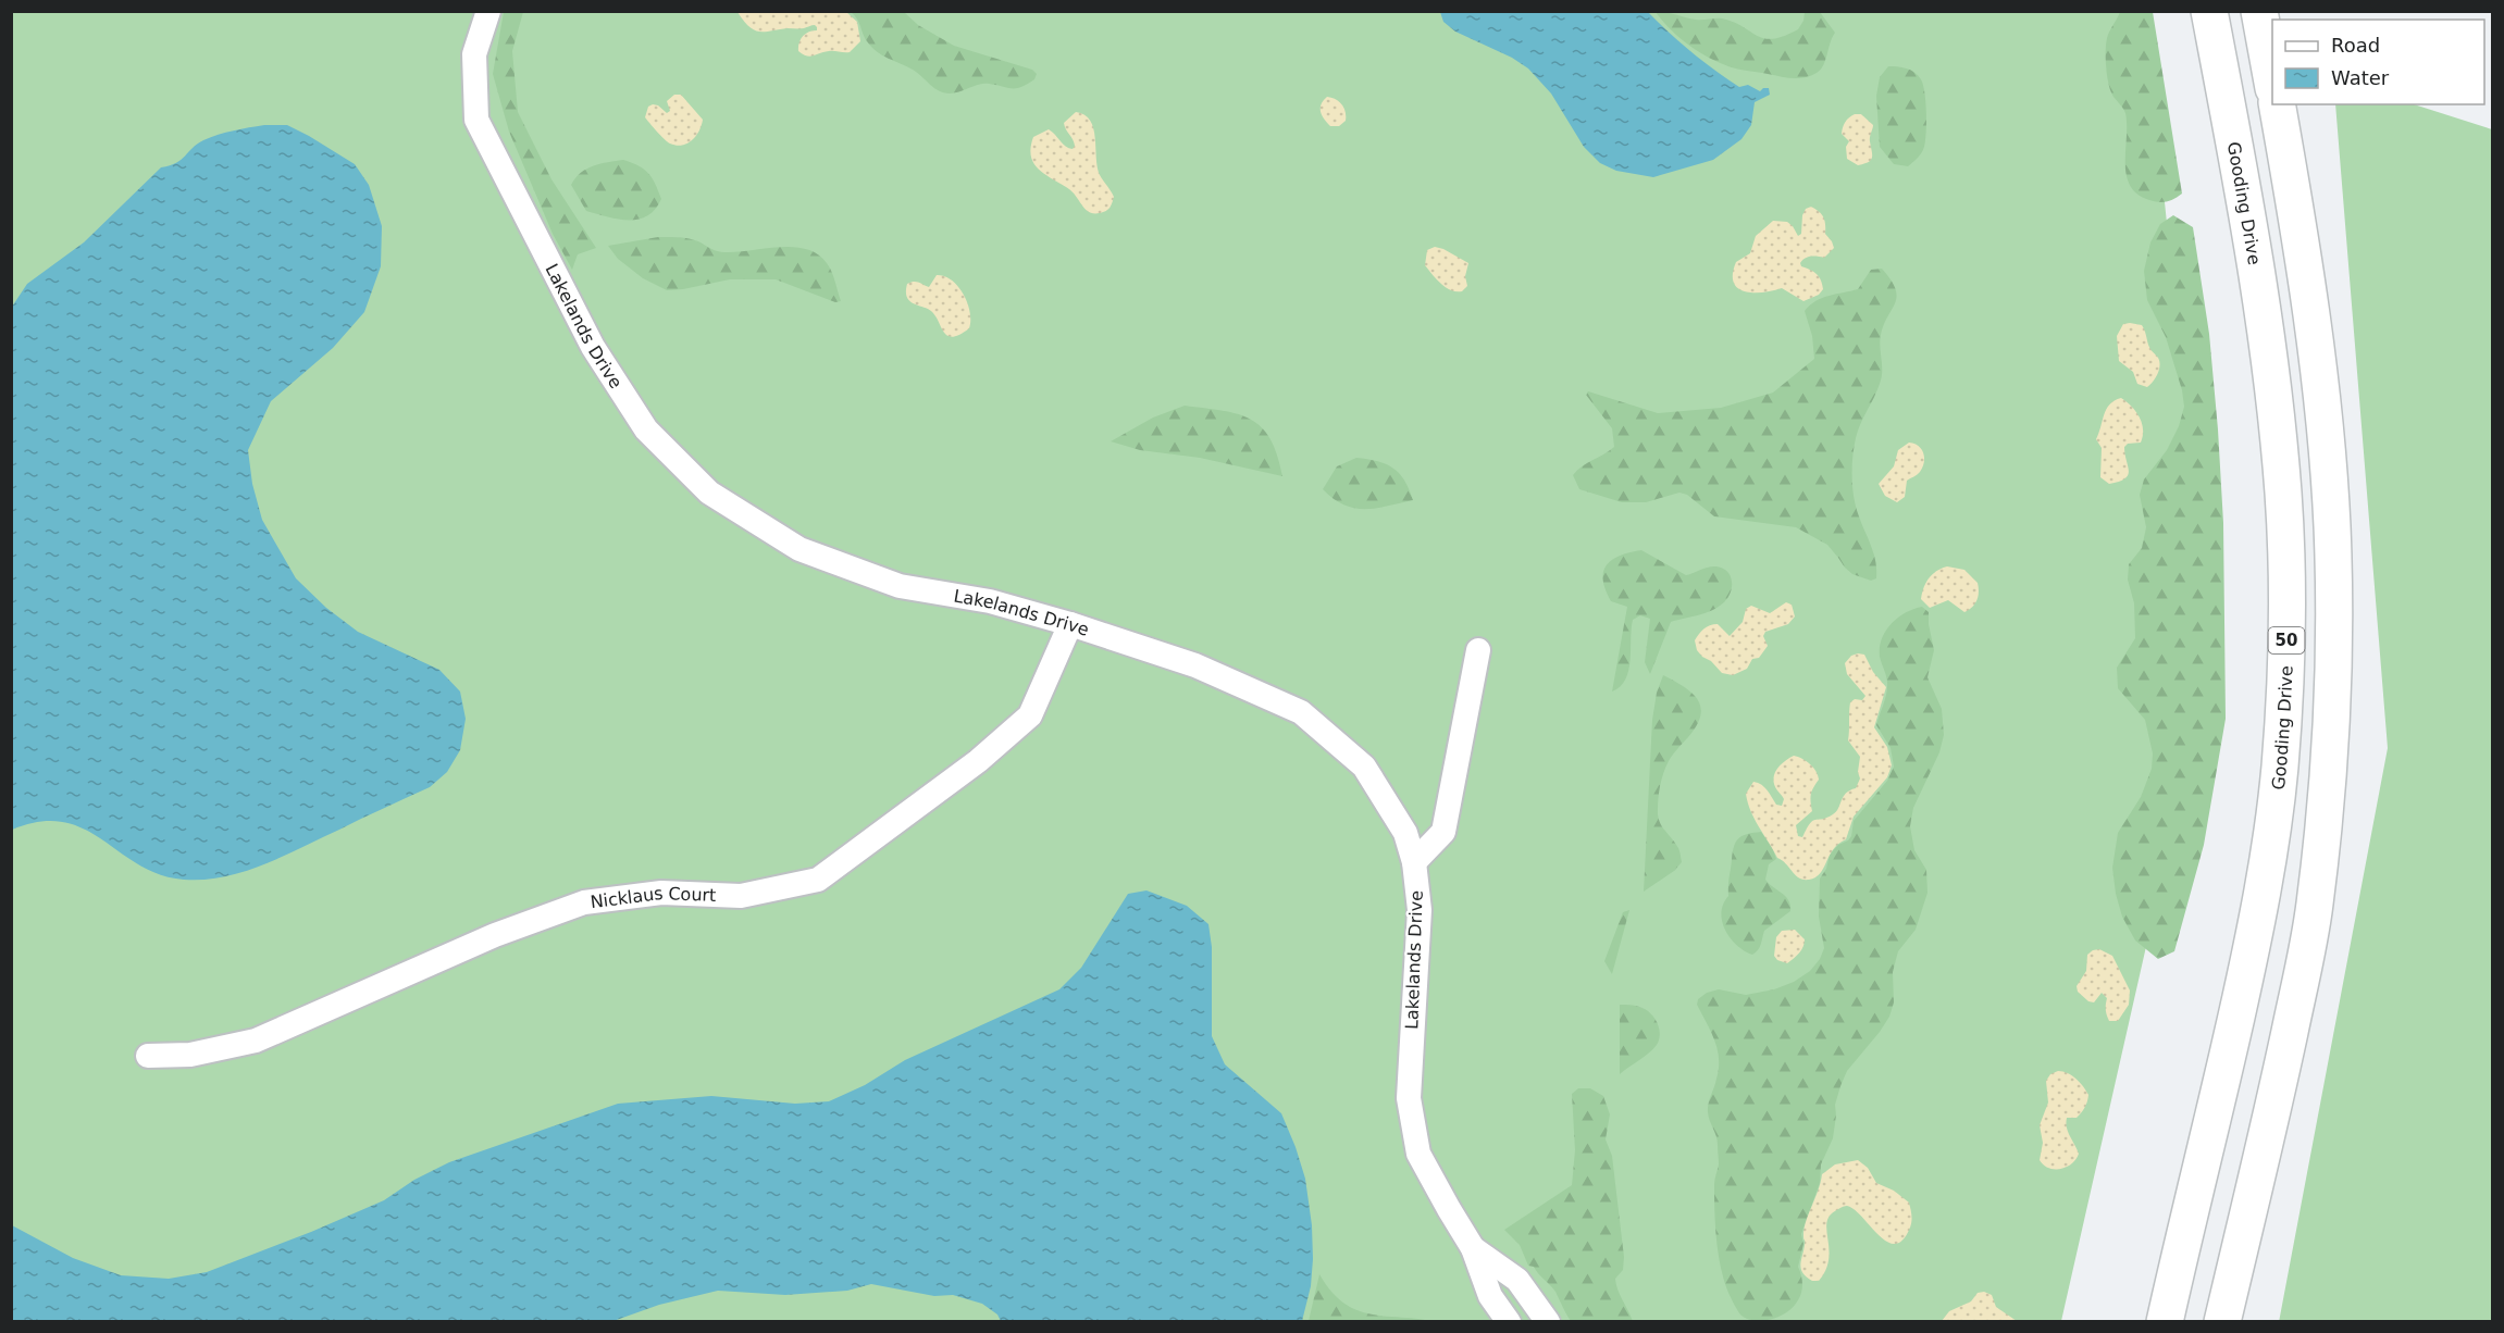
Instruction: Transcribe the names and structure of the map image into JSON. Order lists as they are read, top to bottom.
{
  "streets": {
    "main road": ["Gooding Drive", "50"],
    "street": ["Lakelands Drive", "Nicklaus Court"]
  },
  "crossings": [
    ["Lakelands Drive", "Nicklaus Court"]
  ],
  "legend": ["Road", "Water"]
}
